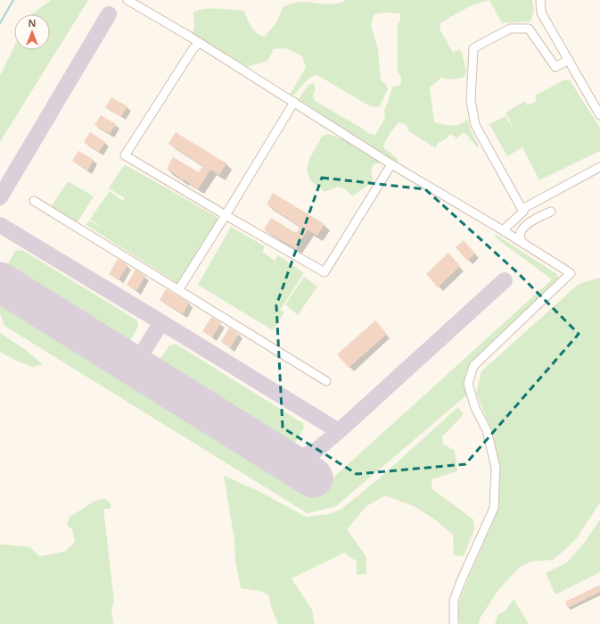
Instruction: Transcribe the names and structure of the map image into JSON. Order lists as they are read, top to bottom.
{
  "north": "top"
}
